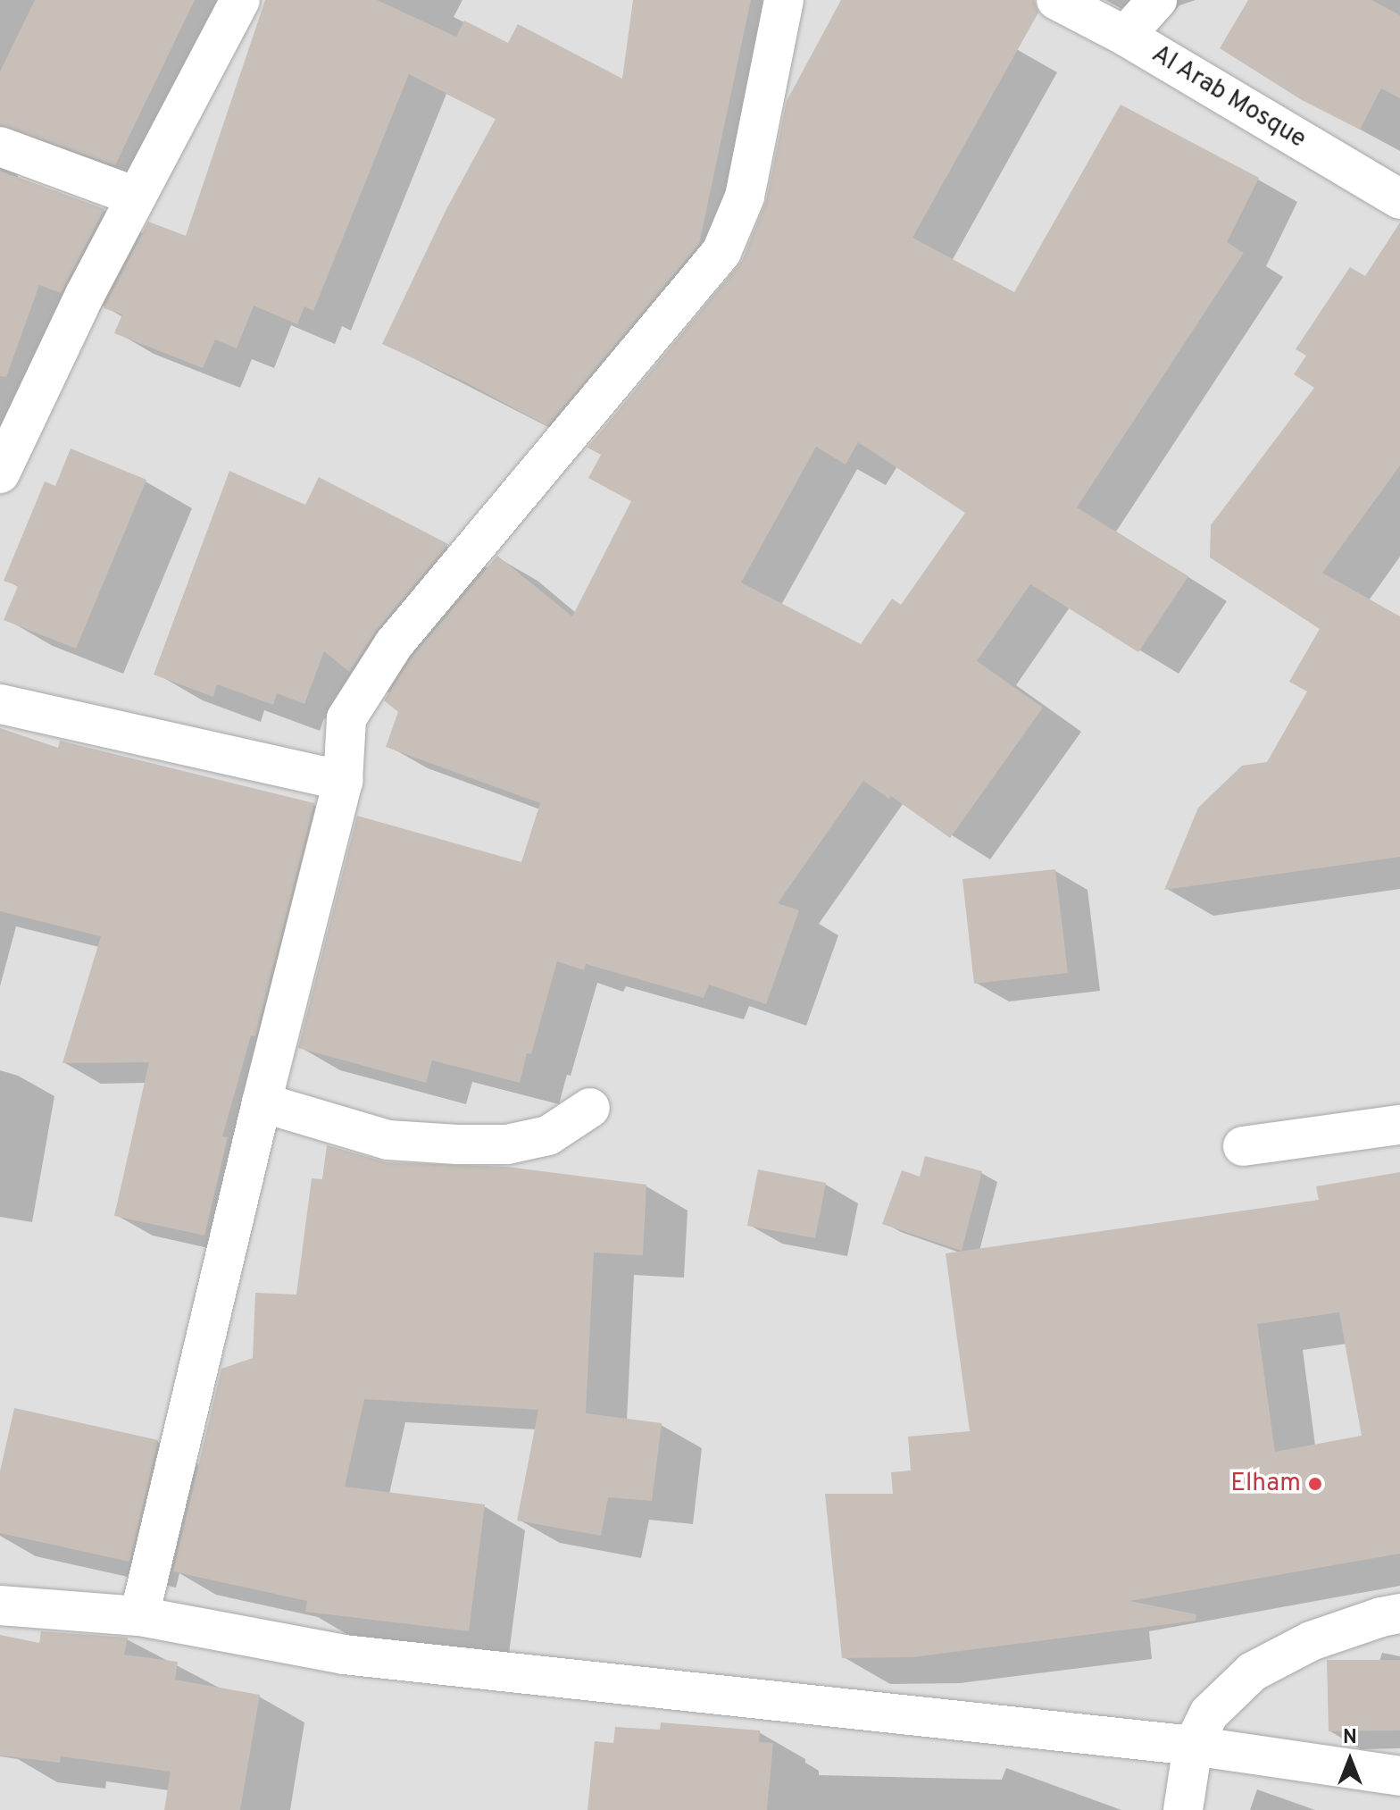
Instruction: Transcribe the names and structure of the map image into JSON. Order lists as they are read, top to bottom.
{
  "streets": {
    "street": ["Al Arab Mosque"]
  },
  "places": ["Elham"],
  "north": "top"
}
